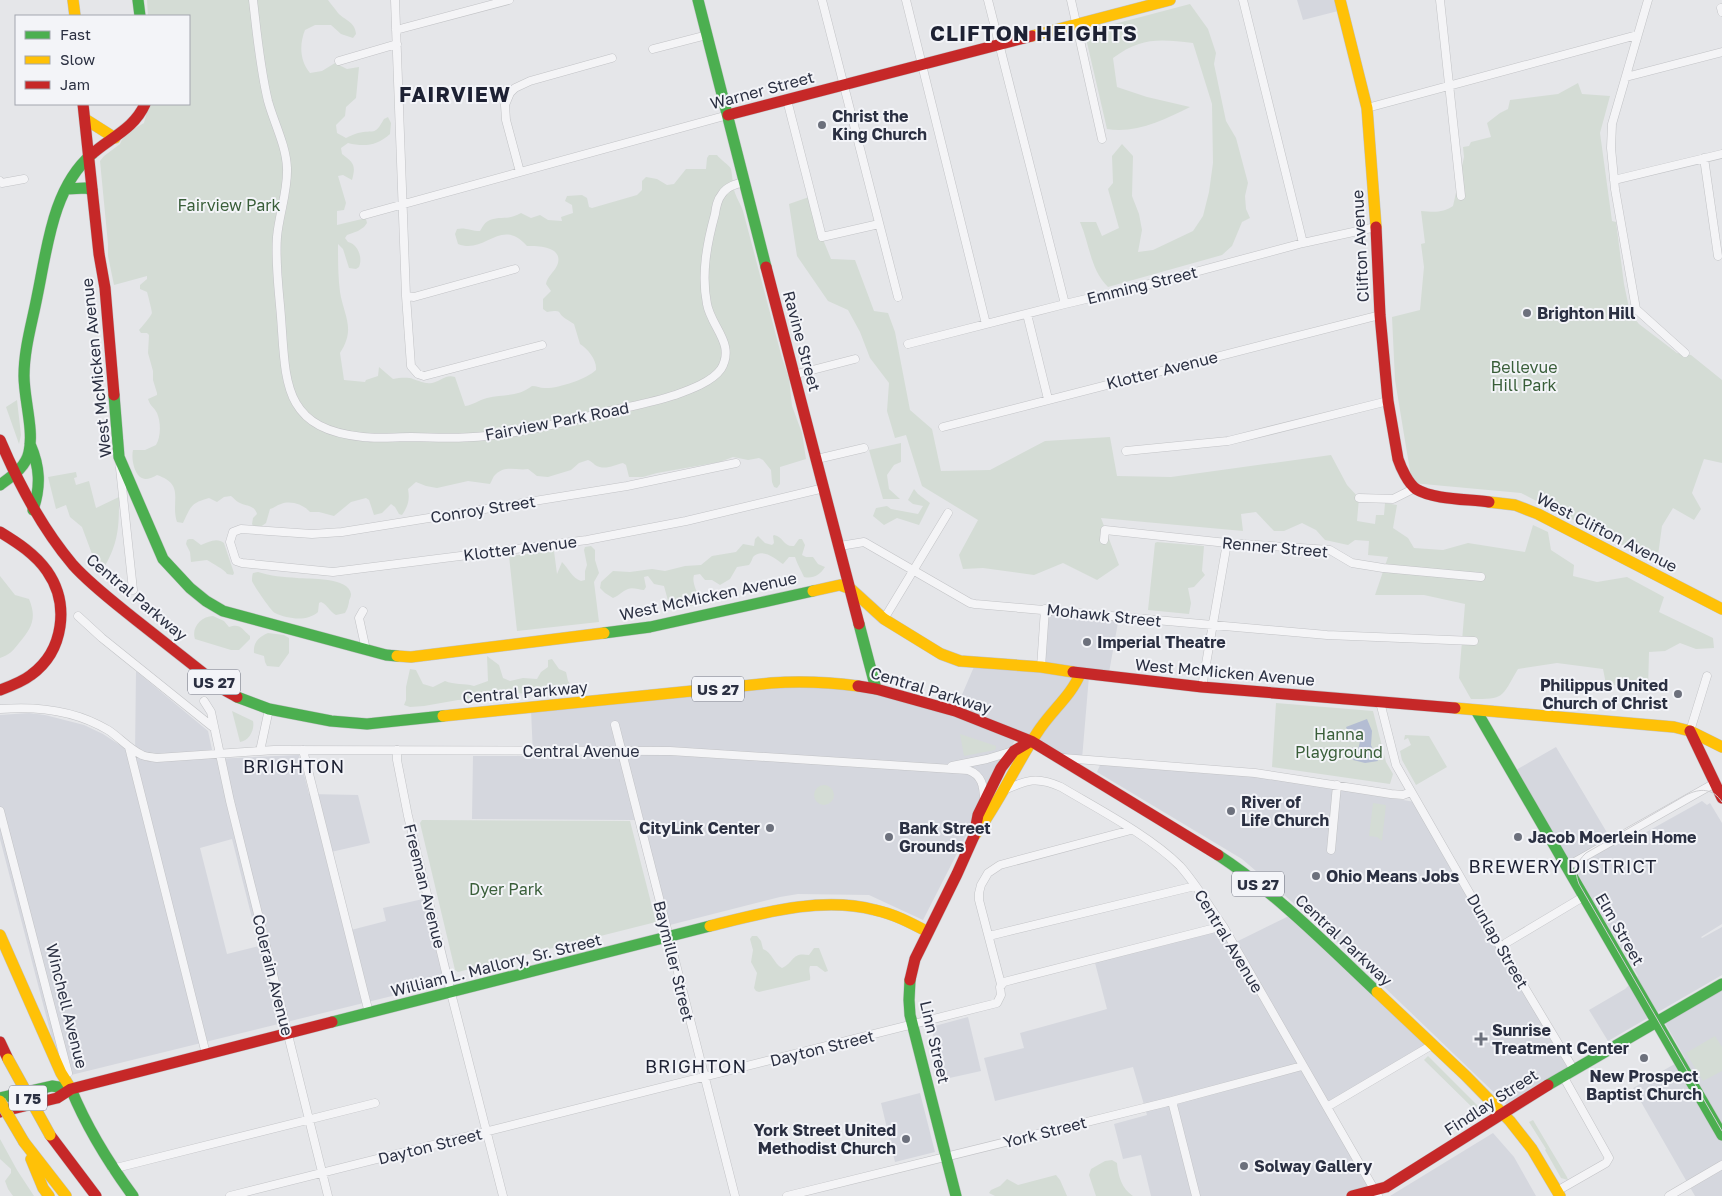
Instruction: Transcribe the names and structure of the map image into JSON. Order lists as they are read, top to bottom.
{
  "streets": {
    "main road": [
      "Warner Street",
      "Clifton Avenue",
      "Ravine Street",
      "West McMicken Avenue",
      "West Clifton Avenue",
      "Central Parkway",
      "US 27",
      "Elm Street",
      "William L. Mallory, Sr. Street",
      "Winchell Avenue",
      "Linn Street",
      "I 75",
      "Findlay Street"
    ],
    "street": [
      "Emming Street",
      "Klotter Avenue",
      "Fairview Park Road",
      "Conroy Street",
      "Renner Street",
      "Mohawk Street",
      "Central Avenue",
      "Freeman Avenue",
      "Dunlap Street",
      "Baymiller Street",
      "Colerain Avenue",
      "Dayton Street",
      "York Street"
    ]
  },
  "crossings": [
    ["Warner Street", "Ravine Street"],
    ["Clifton Avenue", "Emming Street"],
    ["Clifton Avenue", "Klotter Avenue"],
    ["Clifton Avenue", "West Clifton Avenue"],
    ["Ravine Street", "West McMicken Avenue"],
    ["Ravine Street", "Klotter Avenue"],
    ["Ravine Street", "Fairview Park Road"],
    ["Ravine Street", "Central Parkway"],
    ["Ravine Street", "Mohawk Street"],
    ["West McMicken Avenue", "Elm Street"],
    ["West McMicken Avenue", "Dunlap Street"],
    ["Klotter Avenue", "Conroy Street"],
    ["Central Parkway", "Findlay Street"],
    ["Central Avenue", "Freeman Avenue"],
    ["Central Avenue", "Baymiller Street"],
    ["Central Avenue", "Colerain Avenue"],
    ["Central Avenue", "Findlay Street"],
    ["Central Avenue", "York Street"],
    ["Freeman Avenue", "William L. Mallory, Sr. Street"],
    ["Freeman Avenue", "Dayton Street"],
    ["Elm Street", "Findlay Street"],
    ["Dunlap Street", "Findlay Street"],
    ["Baymiller Street", "William L. Mallory, Sr. Street"],
    ["Baymiller Street", "Dayton Street"],
    ["William L. Mallory, Sr. Street", "Colerain Avenue"],
    ["William L. Mallory, Sr. Street", "Winchell Avenue"],
    ["William L. Mallory, Sr. Street", "Linn Street"],
    ["William L. Mallory, Sr. Street", "I 75"],
    ["Colerain Avenue", "Dayton Street"],
    ["Linn Street", "Dayton Street"],
    ["Linn Street", "York Street"]
  ],
  "districts": [
    "CLIFTON HEIGHTS",
    "FAIRVIEW",
    "BRIGHTON",
    "BREWERY DISTRICT",
    "BRIGHTON"
  ],
  "parks": [
    "Fairview Park",
    "Bellevue Hill Park",
    "Hanna Playground",
    "Dyer Park"
  ],
  "places": {
    "other": [
      "Christ the King Church",
      "Brighton Hill",
      "Imperial Theatre",
      "Philippus United Church of Christ",
      "River of Life Church",
      "CityLink Center",
      "Bank Street Grounds",
      "Jacob Moerlein Home",
      "Ohio Means Jobs",
      "New Prospect Baptist Church",
      "York Street United Methodist Church",
      "Solway Gallery"
    ],
    "health": ["Sunrise Treatment Center"]
  },
  "legend": ["Fast", "Slow", "Jam"]
}
